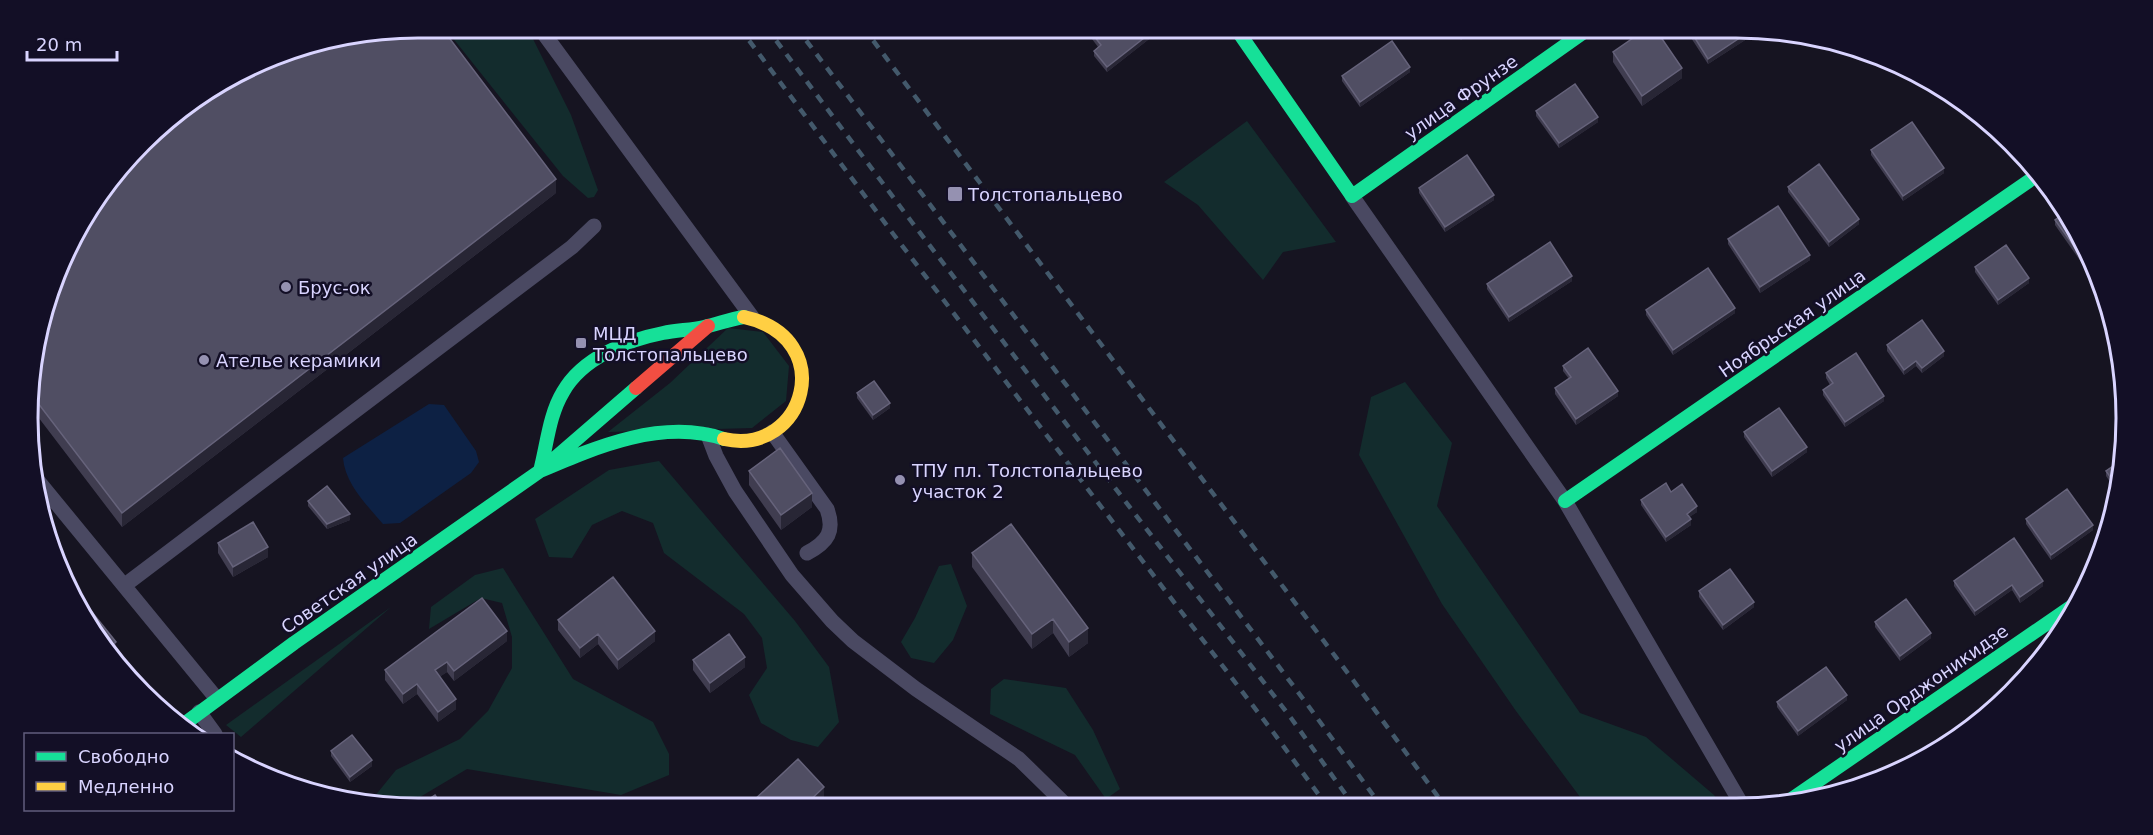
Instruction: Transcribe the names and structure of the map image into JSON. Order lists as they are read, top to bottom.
{
  "streets": {
    "street": [
      "улица Фрунзе",
      "Ноябрьская улица",
      "Советская улица",
      "улица Орджоникидзе"
    ]
  },
  "places": {
    "transit": ["Толстопальцево", "МЦД Толстопальцево"],
    "other": ["Брус-ок", "Ателье керамики", "ТПУ пл. Толстопальцево участок 2"]
  },
  "legend": ["Свободно", "Медленно"],
  "scale_bar": "20 m"
}
